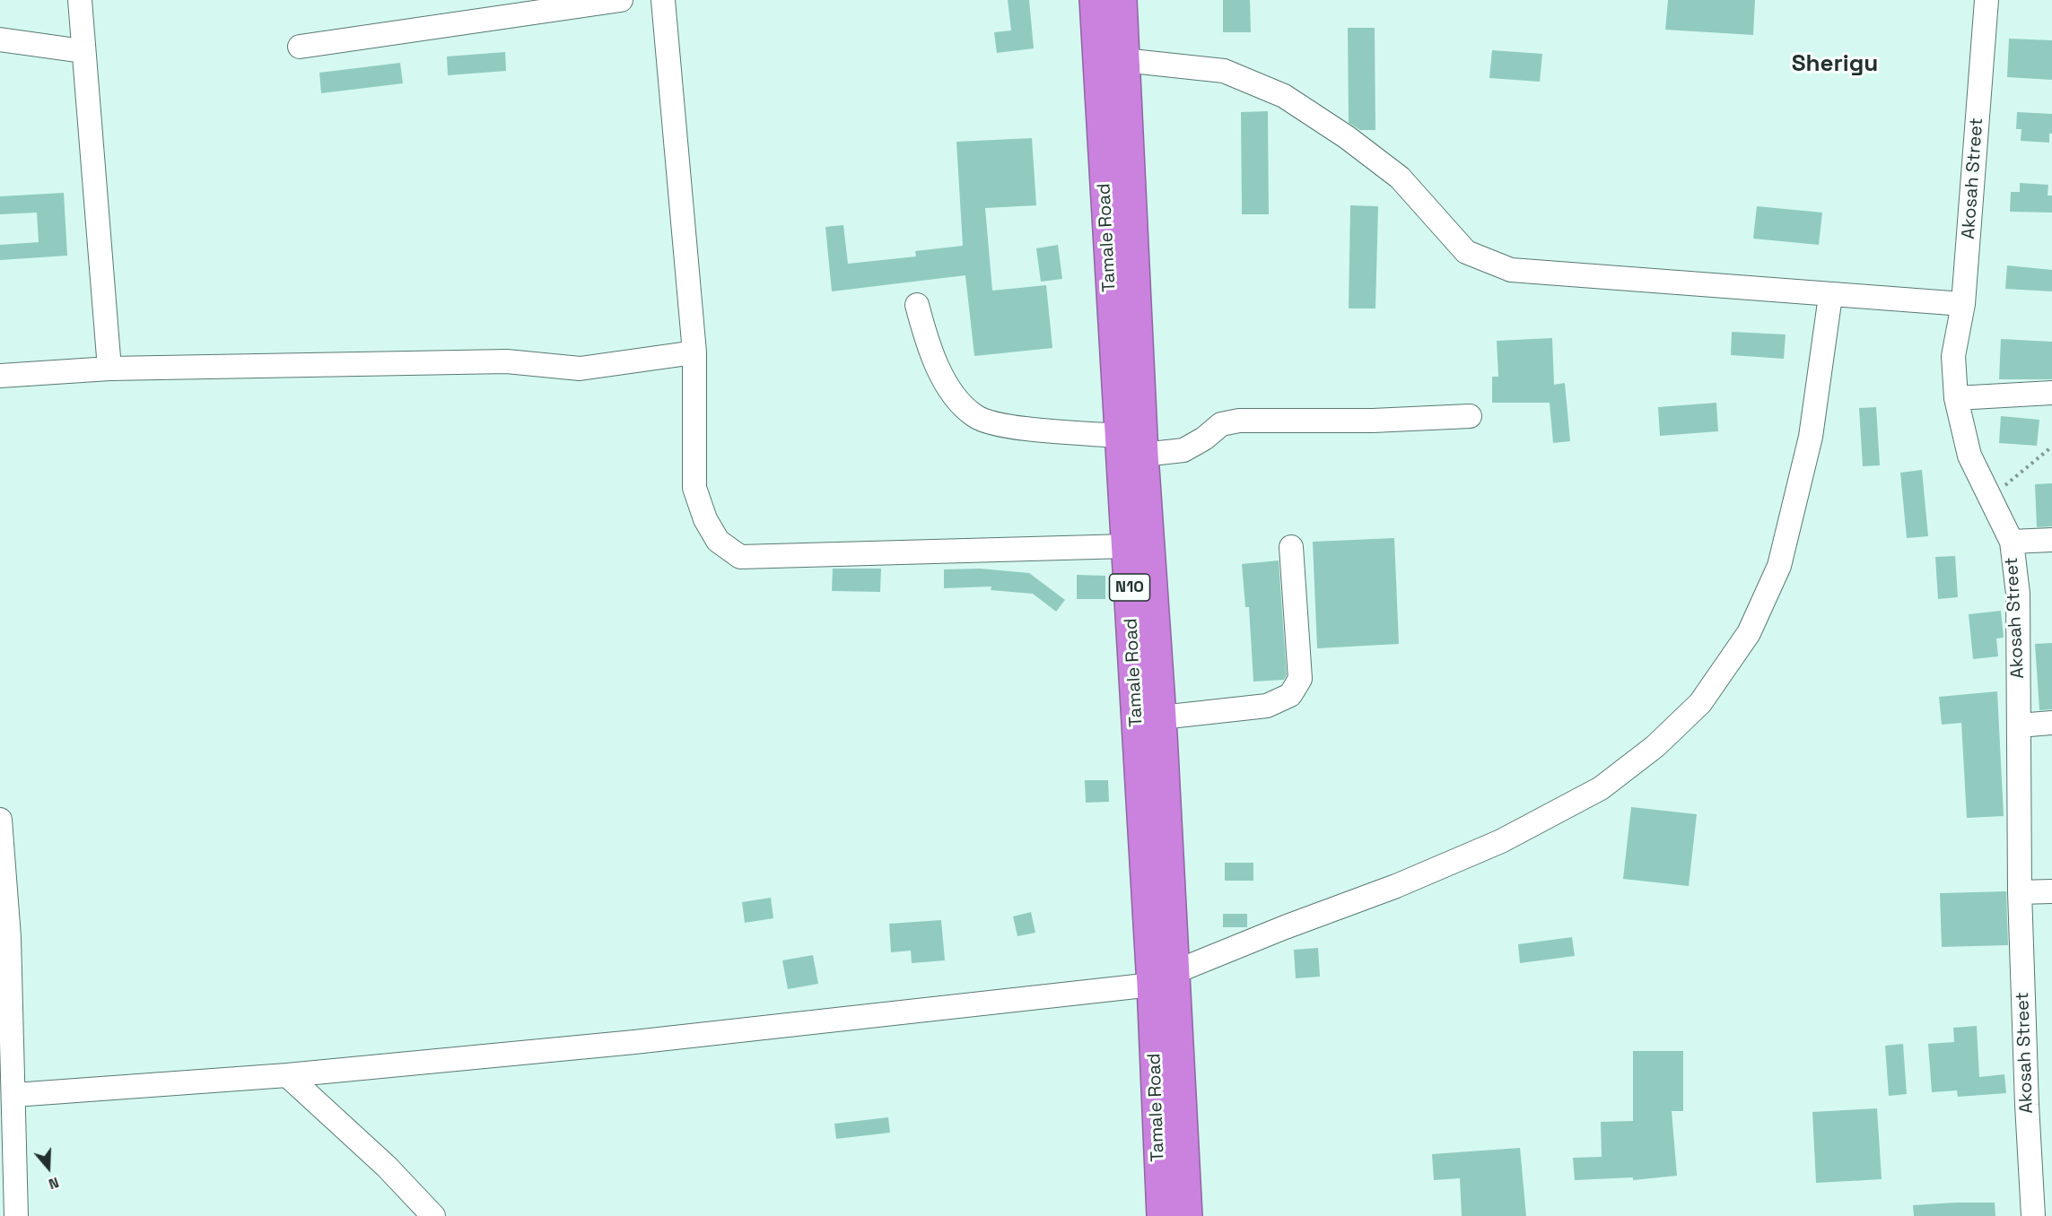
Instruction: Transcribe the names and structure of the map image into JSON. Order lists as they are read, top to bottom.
{
  "streets": {
    "highway": ["Tamale Road", "N10"],
    "street": ["Akosah Street"]
  },
  "districts": ["Sherigu"],
  "north": "bottom"
}
